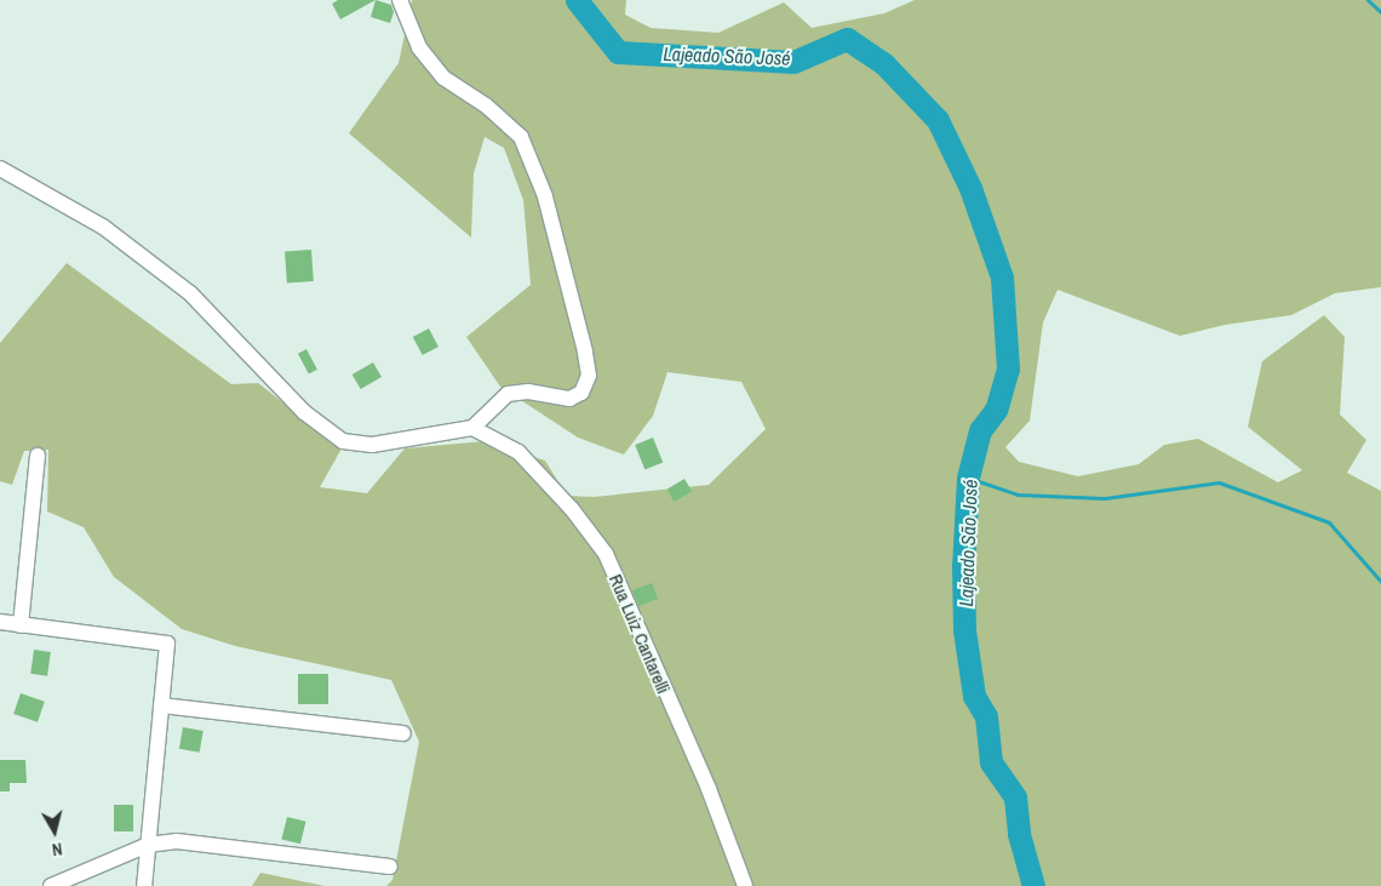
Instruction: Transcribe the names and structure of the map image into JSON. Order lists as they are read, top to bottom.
{
  "streets": {
    "street": ["Rua Luiz Cantarelli"]
  },
  "water": ["Lajeado São José"],
  "north": "bottom"
}
